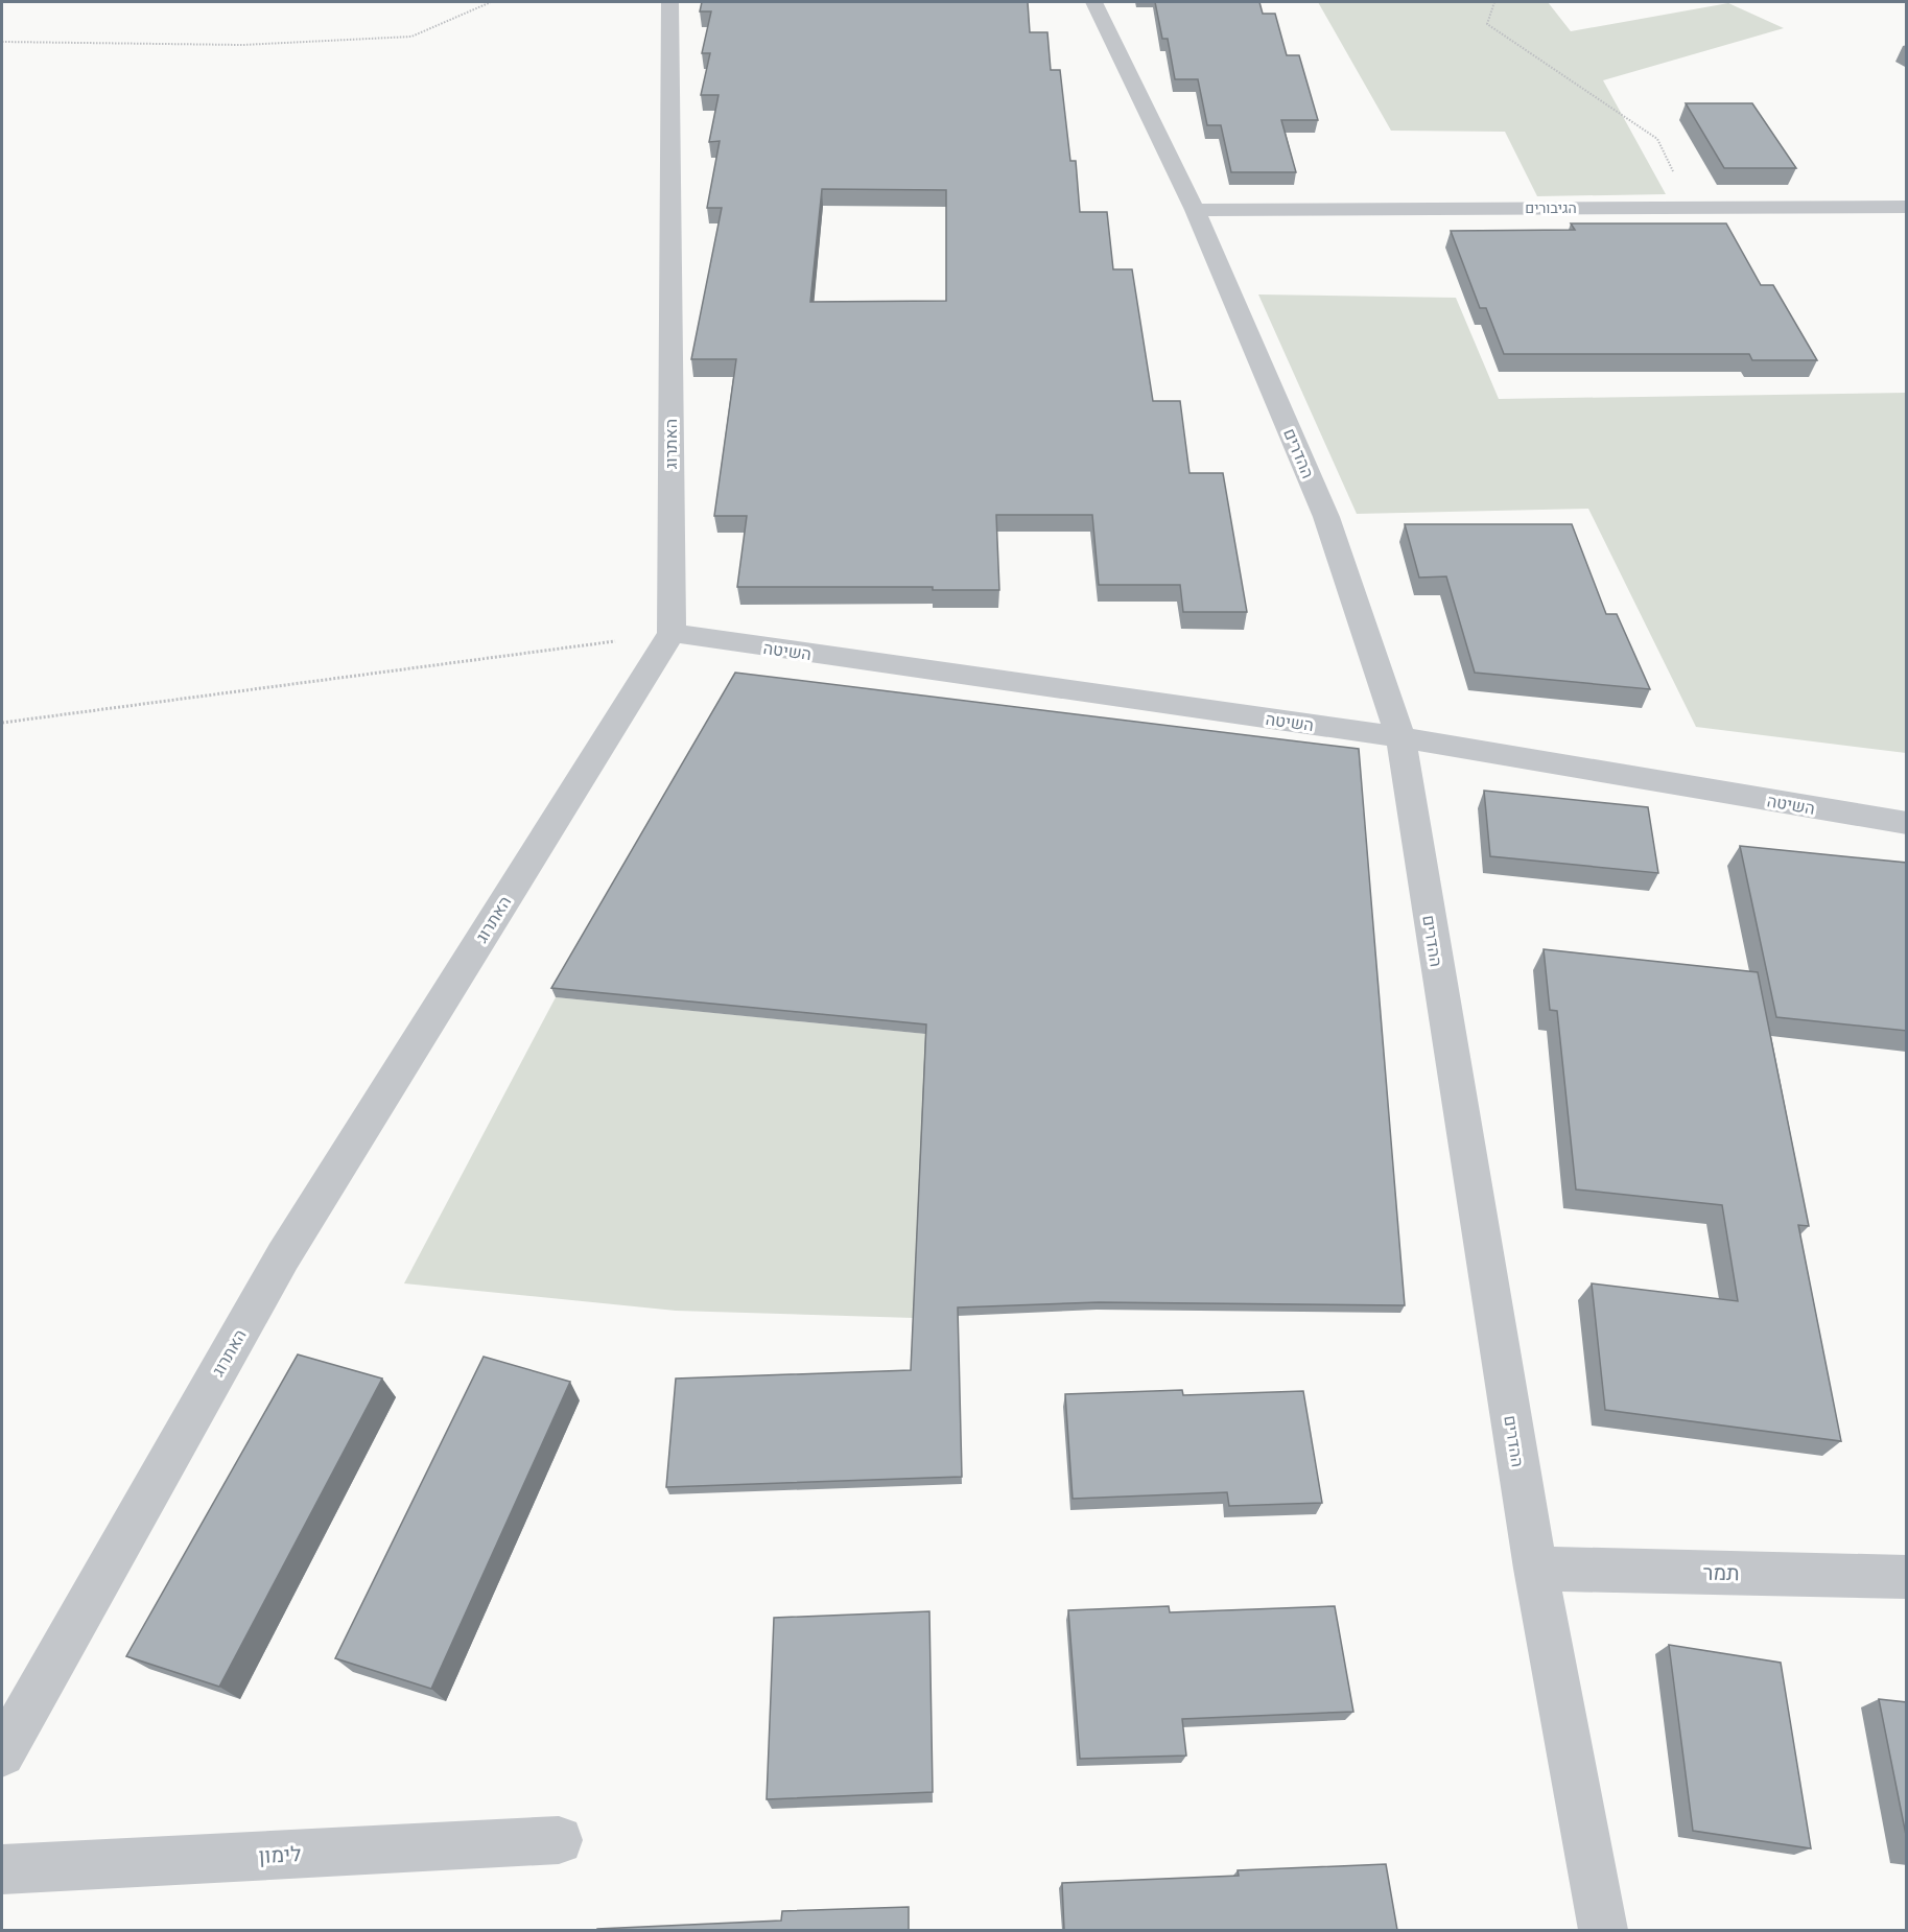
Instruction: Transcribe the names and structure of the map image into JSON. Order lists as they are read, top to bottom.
{
  "streets": {
    "street": [
      "הגיבורים",
      "האתרוג",
      "ההדרים",
      "השיטה",
      "תמר",
      "לימון"
    ]
  },
  "crossings": [
    ["הגיבורים", "ההדרים"],
    ["האתרוג", "השיטה"],
    ["ההדרים", "השיטה"],
    ["ההדרים", "תמר"]
  ]
}
